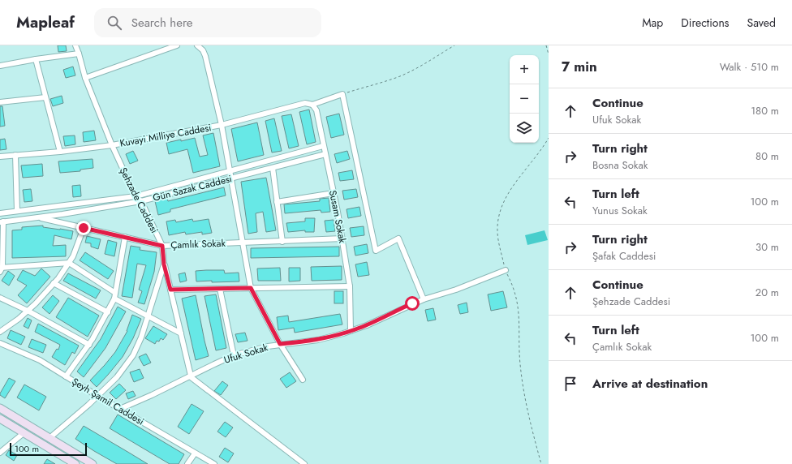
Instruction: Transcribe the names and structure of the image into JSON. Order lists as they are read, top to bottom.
{
  "streets": {
    "street": [
      "Kuvayi Milliye Caddesi",
      "Gün Sazak Caddesi",
      "Şehzade Caddesi",
      "Susam Sokak",
      "Çamlık Sokak",
      "Ufuk Sokak",
      "Şeyh Şamil Caddesi"
    ]
  },
  "crossings": [
    ["Kuvayi Milliye Caddesi", "Şehzade Caddesi"],
    ["Kuvayi Milliye Caddesi", "Susam Sokak"],
    ["Gün Sazak Caddesi", "Şehzade Caddesi"],
    ["Gün Sazak Caddesi", "Susam Sokak"],
    ["Gün Sazak Caddesi", "Çamlık Sokak"],
    ["Şehzade Caddesi", "Çamlık Sokak"],
    ["Şehzade Caddesi", "Şeyh Şamil Caddesi"],
    ["Susam Sokak", "Çamlık Sokak"],
    ["Susam Sokak", "Ufuk Sokak"],
    ["Ufuk Sokak", "Şeyh Şamil Caddesi"]
  ],
  "scale_bar": "100 m",
  "page": {
    "header": "Mapleaf",
    "search": "Search here",
    "nav": ["Map", "Directions", "Saved"],
    "heading": ["7 min", "Walk · 510 m"],
    "map_buttons": ["+", "−"],
    "list": [
      ["Continue", "Ufuk Sokak", "180 m"],
      ["Turn right", "Bosna Sokak", "80 m"],
      ["Turn left", "Yunus Sokak", "100 m"],
      ["Turn right", "Şafak Caddesi", "30 m"],
      ["Continue", "Şehzade Caddesi", "20 m"],
      ["Turn left", "Çamlık Sokak", "100 m"],
      "Arrive at destination"
    ],
    "scale": "100 m"
  }
}
